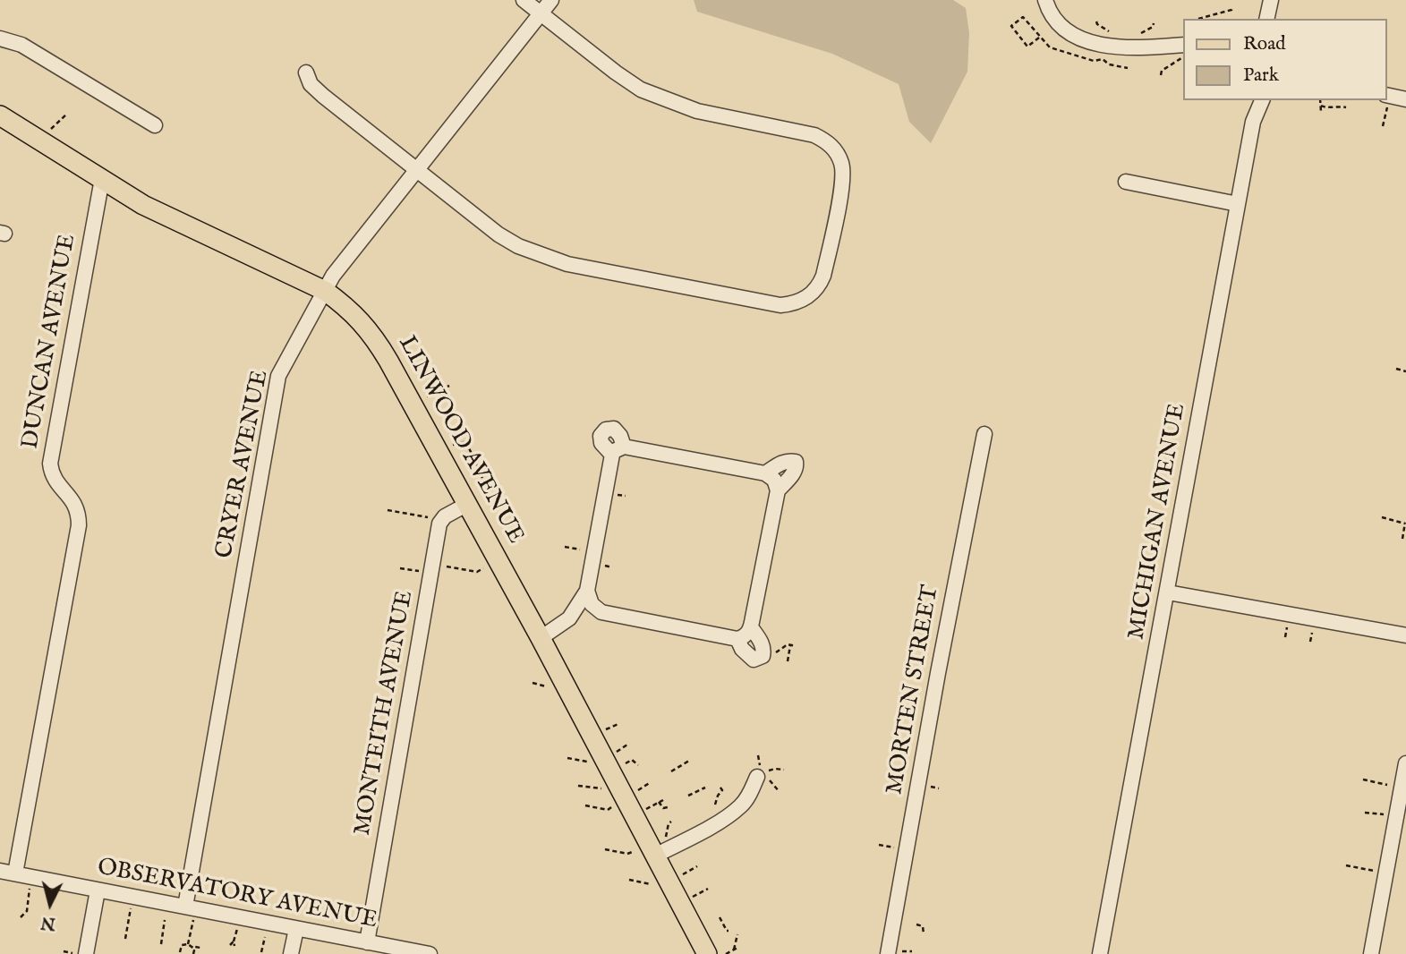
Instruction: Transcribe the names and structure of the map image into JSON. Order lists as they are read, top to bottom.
{
  "streets": {
    "main road": ["LINWOOD AVENUE"],
    "street": [
      "DUNCAN AVENUE",
      "CRYER AVENUE",
      "MICHIGAN AVENUE",
      "MORTEN STREET",
      "MONTEITH AVENUE",
      "OBSERVATORY AVENUE"
    ]
  },
  "crossings": [
    ["DUNCAN AVENUE", "LINWOOD AVENUE"],
    ["DUNCAN AVENUE", "OBSERVATORY AVENUE"],
    ["LINWOOD AVENUE", "CRYER AVENUE"],
    ["LINWOOD AVENUE", "MONTEITH AVENUE"],
    ["CRYER AVENUE", "OBSERVATORY AVENUE"],
    ["MONTEITH AVENUE", "OBSERVATORY AVENUE"]
  ],
  "legend": ["Road", "Park"],
  "north": "bottom"
}
